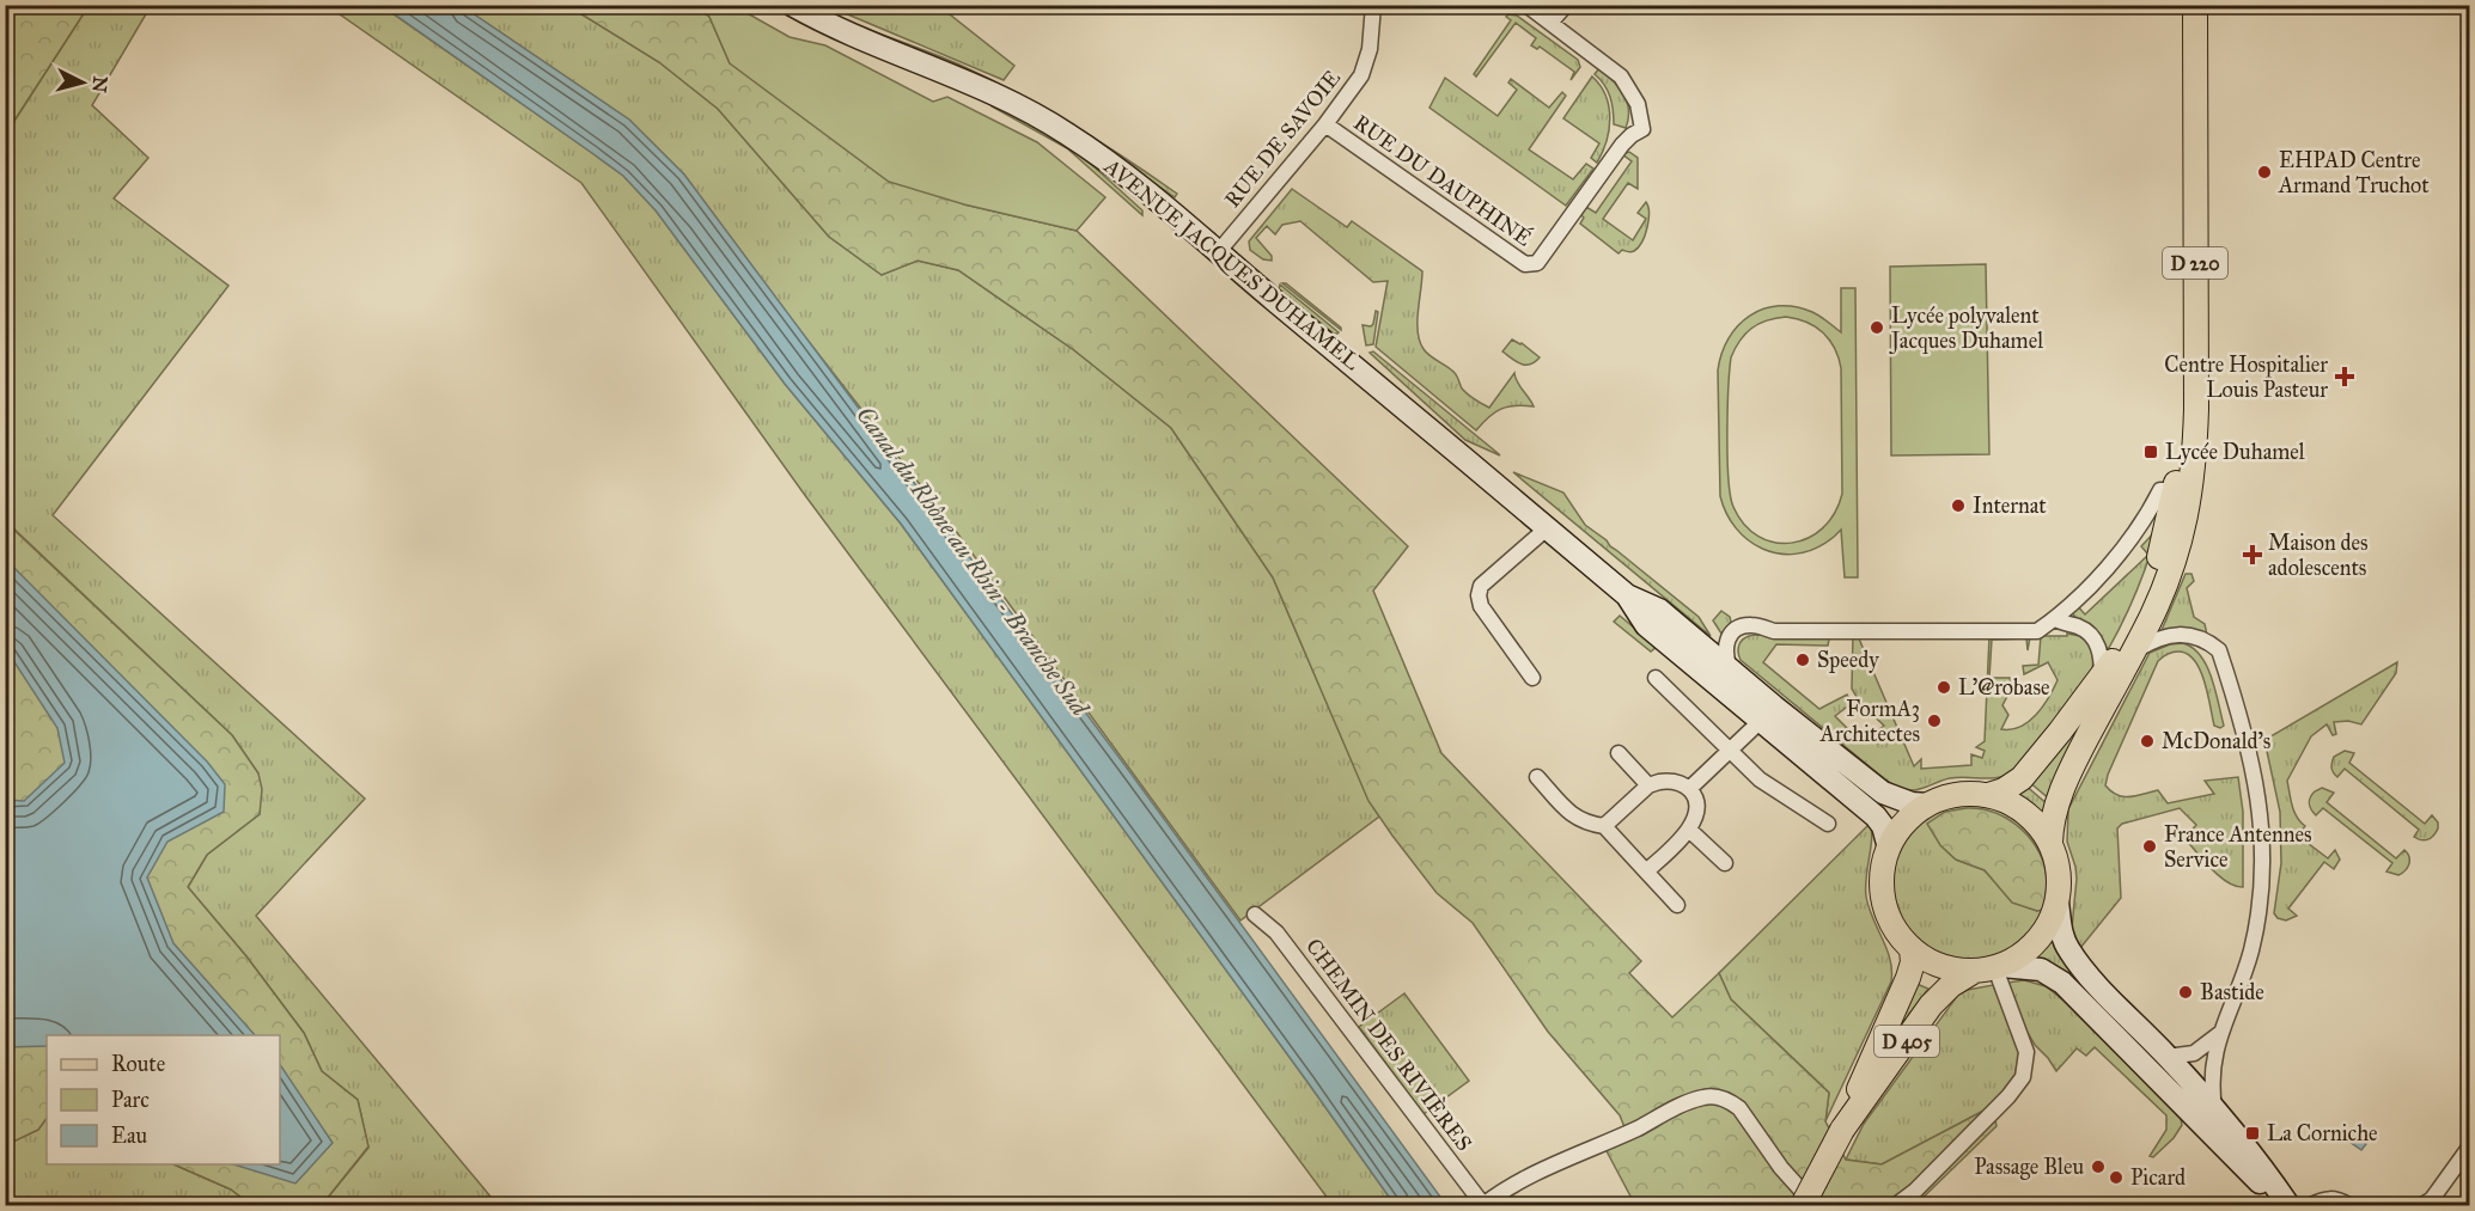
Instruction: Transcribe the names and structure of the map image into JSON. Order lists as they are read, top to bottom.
{
  "streets": {
    "main road": ["D 220", "AVENUE JACQUES DUHAMEL", "D 405"],
    "street": ["RUE DE SAVOIE", "RUE DU DAUPHINÉ", "CHEMIN DES RIVIÈRES"]
  },
  "crossings": [
    ["RUE DE SAVOIE", "RUE DU DAUPHINÉ"],
    ["RUE DE SAVOIE", "AVENUE JACQUES DUHAMEL"],
    ["D 220", "AVENUE JACQUES DUHAMEL"],
    ["D 220", "D 405"],
    ["AVENUE JACQUES DUHAMEL", "D 405"]
  ],
  "water": ["Canal du Rhône au Rhin - Branche Sud"],
  "places": {
    "other": [
      "EHPAD Centre Armand Truchot",
      "Lycée polyvalent Jacques Duhamel",
      "Internat",
      "Speedy",
      "L'@robase",
      "FormA3 Architectes",
      "McDonald's",
      "France Antennes Service",
      "Bastide",
      "Passage Bleu",
      "Picard"
    ],
    "health": ["Centre Hospitalier Louis Pasteur", "Maison des adolescents"],
    "transit": ["Lycée Duhamel", "La Corniche"]
  },
  "legend": ["Route", "Parc", "Eau"],
  "north": "right"
}
